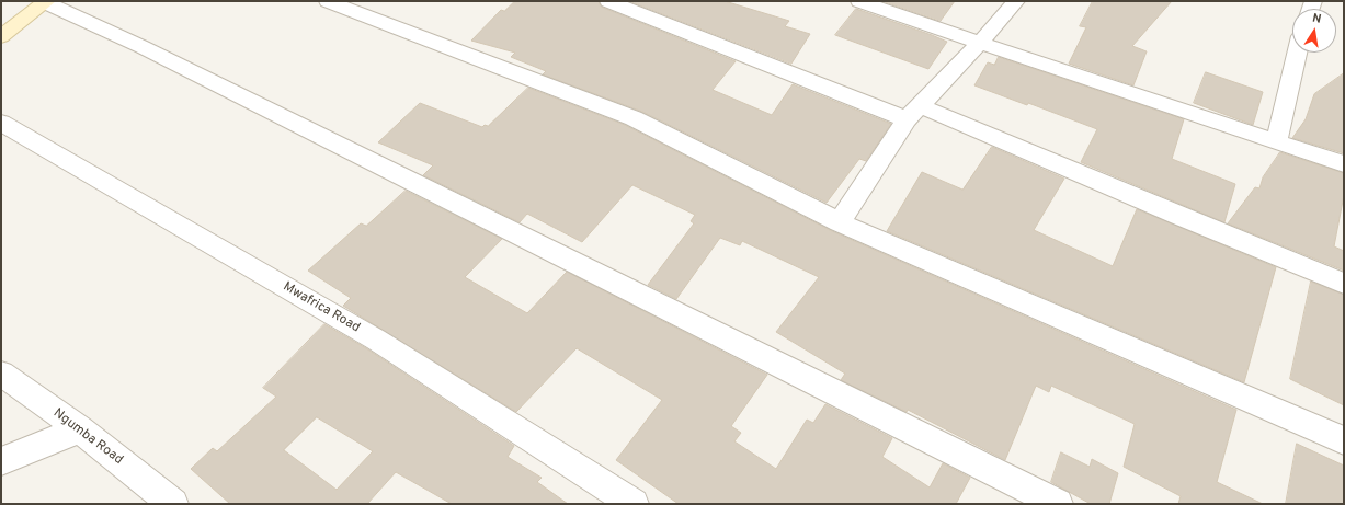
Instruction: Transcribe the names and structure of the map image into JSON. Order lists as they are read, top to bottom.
{
  "streets": {
    "street": ["Mwafrica Road", "Ngumba Road"]
  },
  "north": "top"
}
